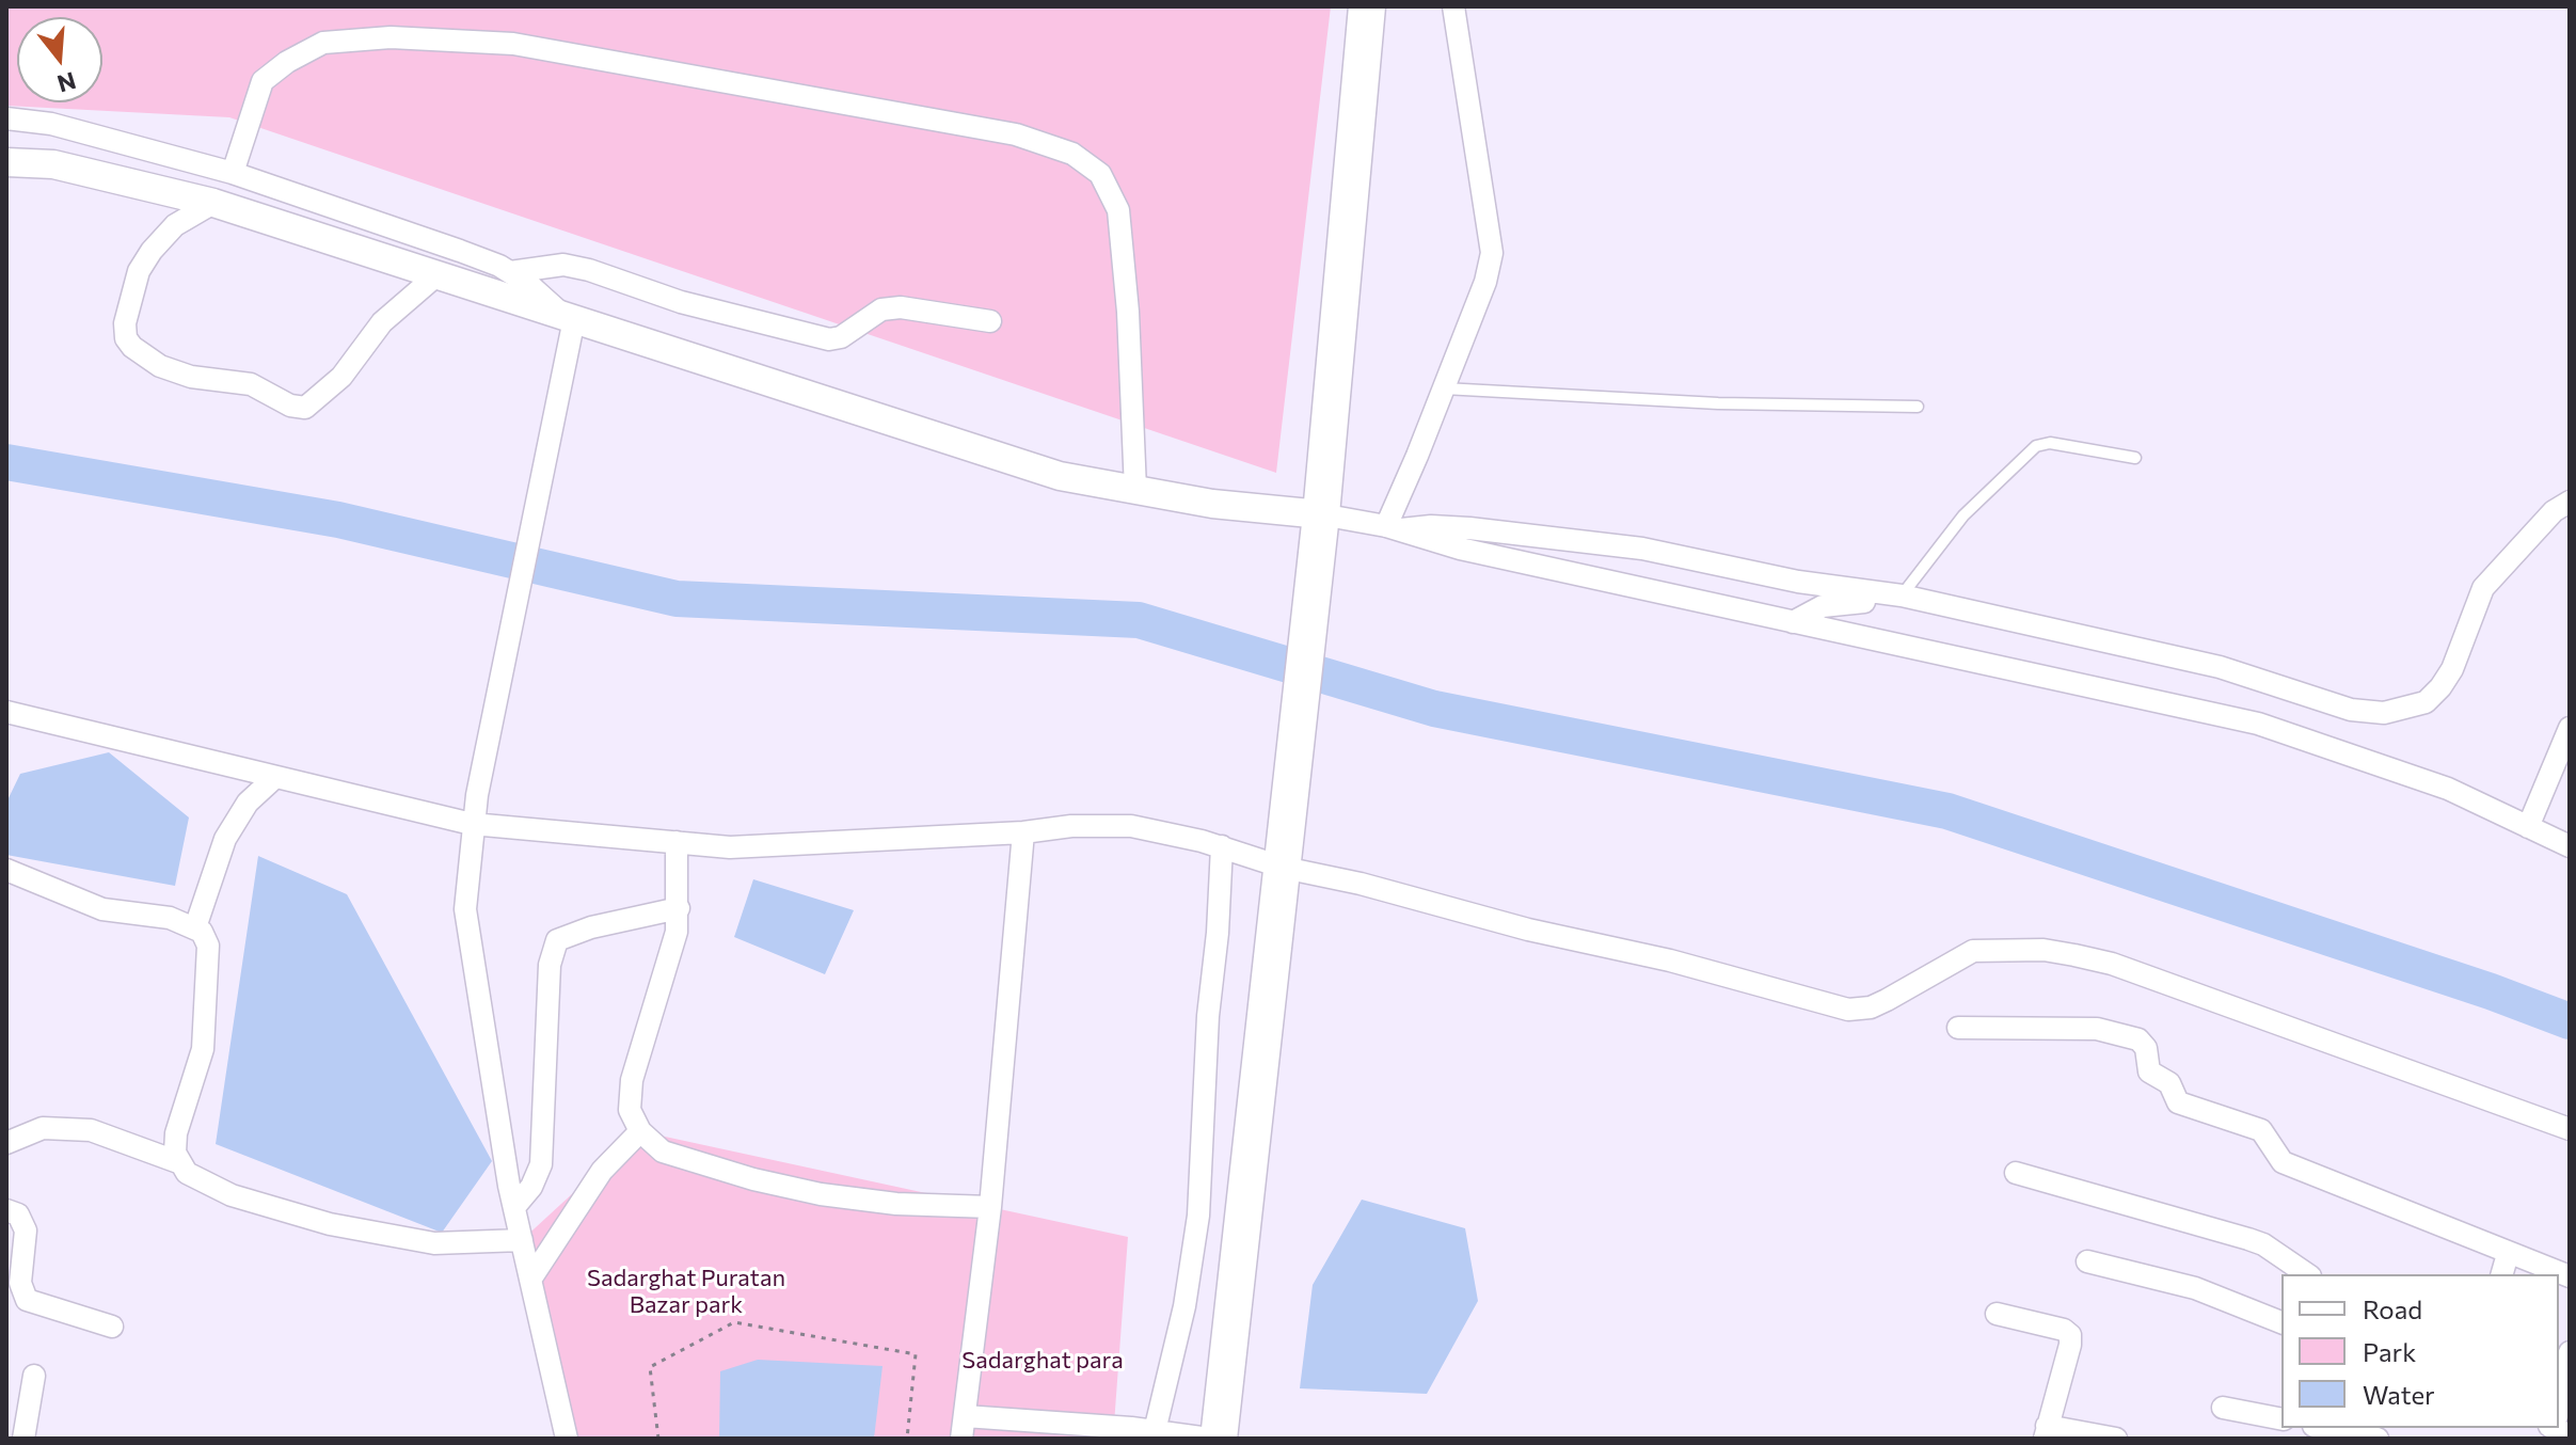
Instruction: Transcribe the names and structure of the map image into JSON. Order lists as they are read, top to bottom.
{
  "parks": ["Sadarghat Puratan Bazar park", "Sadarghat para"],
  "legend": ["Road", "Park", "Water"],
  "north": "bottom"
}
